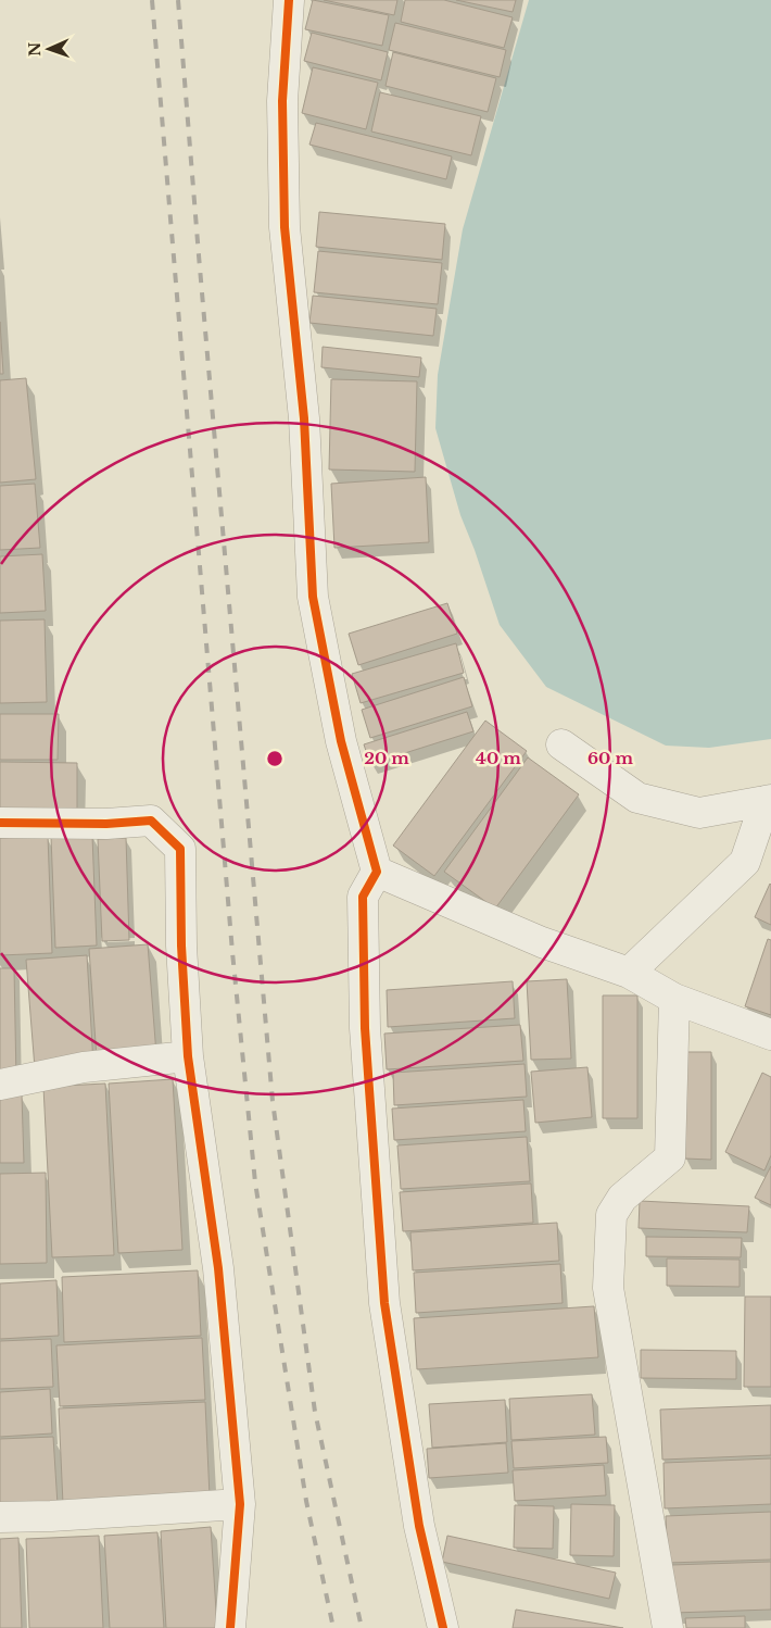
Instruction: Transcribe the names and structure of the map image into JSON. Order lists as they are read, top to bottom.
{
  "north": "left",
  "rings": ["20 m", "40 m", "60 m"]
}
